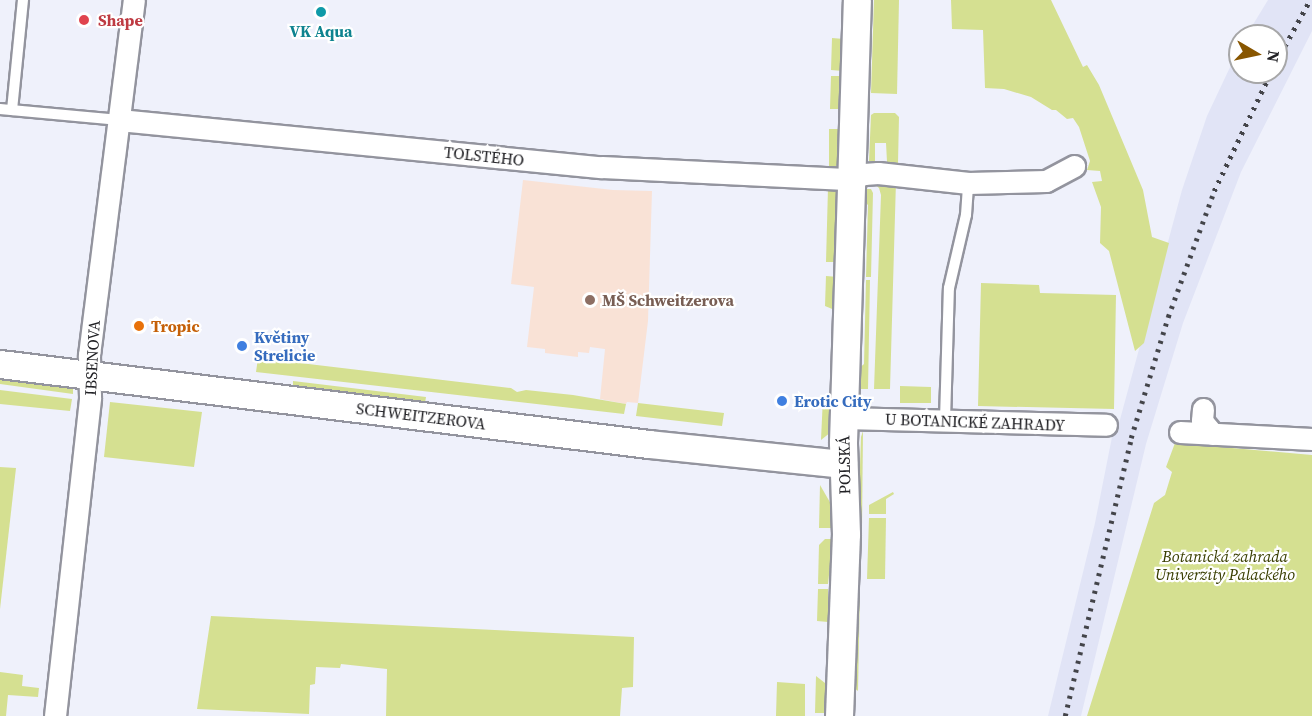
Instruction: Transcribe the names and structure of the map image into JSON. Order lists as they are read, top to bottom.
{
  "streets": {
    "street": [
      "TOLSTÉHO",
      "IBSENOVA",
      "SCHWEITZEROVA",
      "U BOTANICKÉ ZAHRADY",
      "POLSKÁ"
    ]
  },
  "crossings": [
    ["TOLSTÉHO", "IBSENOVA"],
    ["TOLSTÉHO", "POLSKÁ"],
    ["IBSENOVA", "SCHWEITZEROVA"],
    ["SCHWEITZEROVA", "POLSKÁ"],
    ["U BOTANICKÉ ZAHRADY", "POLSKÁ"]
  ],
  "parks": ["Botanická zahrada Univerzity Palackého"],
  "places": [
    "VK Aqua",
    "Shape",
    "MŠ Schweitzerova",
    "Tropic",
    "Květiny Strelicie",
    "Erotic City"
  ],
  "north": "right"
}
